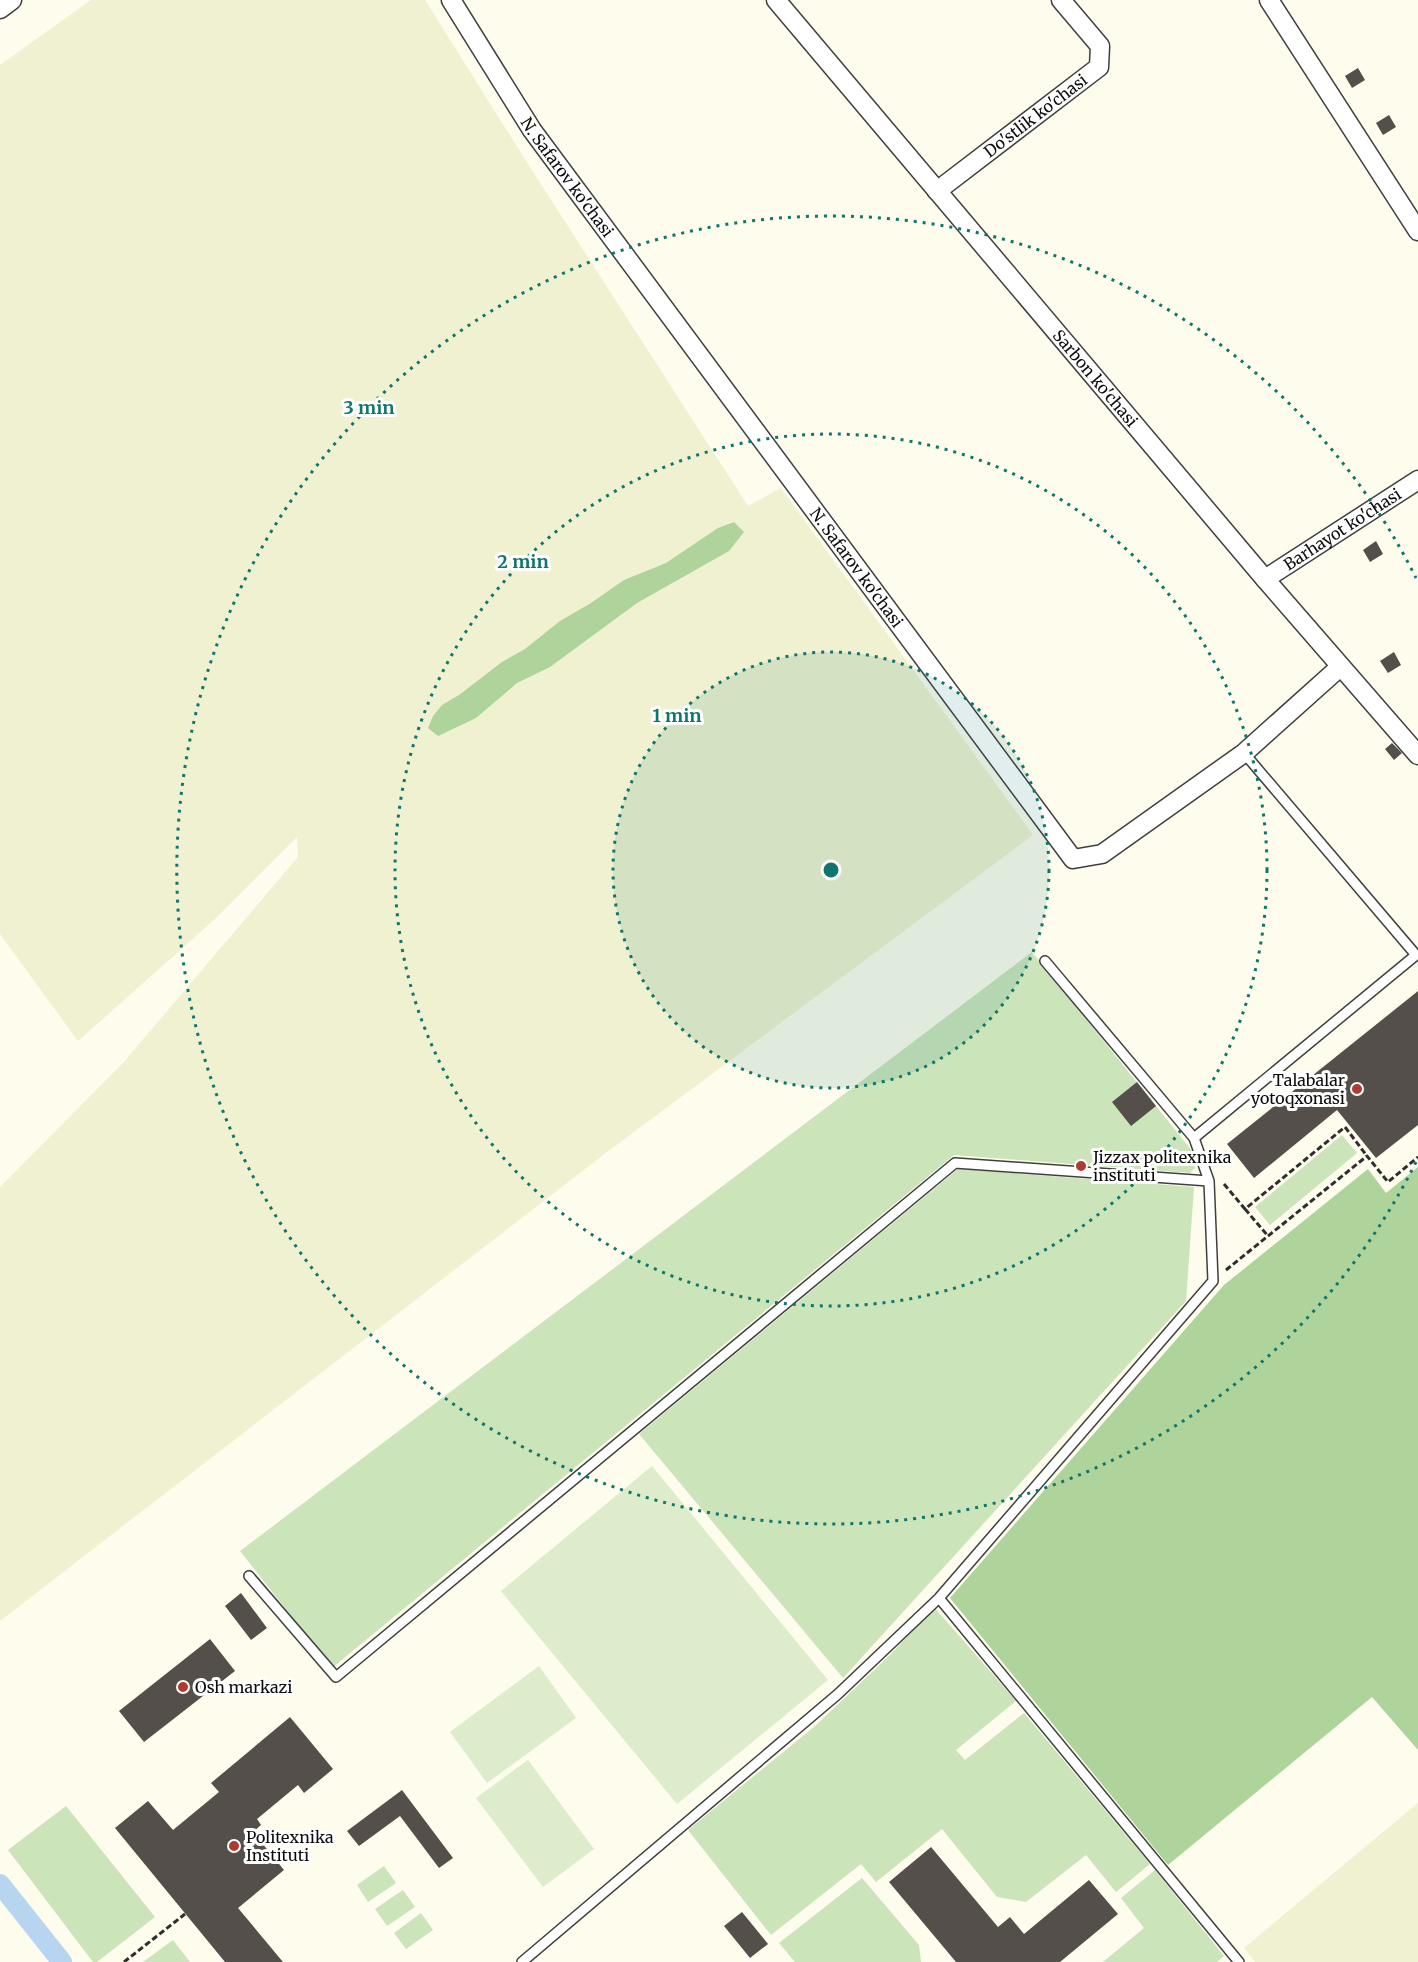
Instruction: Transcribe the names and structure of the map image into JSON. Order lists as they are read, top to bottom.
{
  "streets": {
    "street": [
      "Do'stlik ko'chasi",
      "N. Safarov ko'chasi",
      "Sarbon ko'chasi",
      "Barhayot ko'chasi"
    ]
  },
  "crossings": [
    ["Do'stlik ko'chasi", "Sarbon ko'chasi"],
    ["N. Safarov ko'chasi", "Sarbon ko'chasi"],
    ["Sarbon ko'chasi", "Barhayot ko'chasi"]
  ],
  "places": [
    "Talabalar yotoqxonasi",
    "Jizzax politexnika instituti",
    "Osh markazi",
    "Politexnika Instituti"
  ],
  "rings": ["3 min", "2 min", "1 min"]
}
